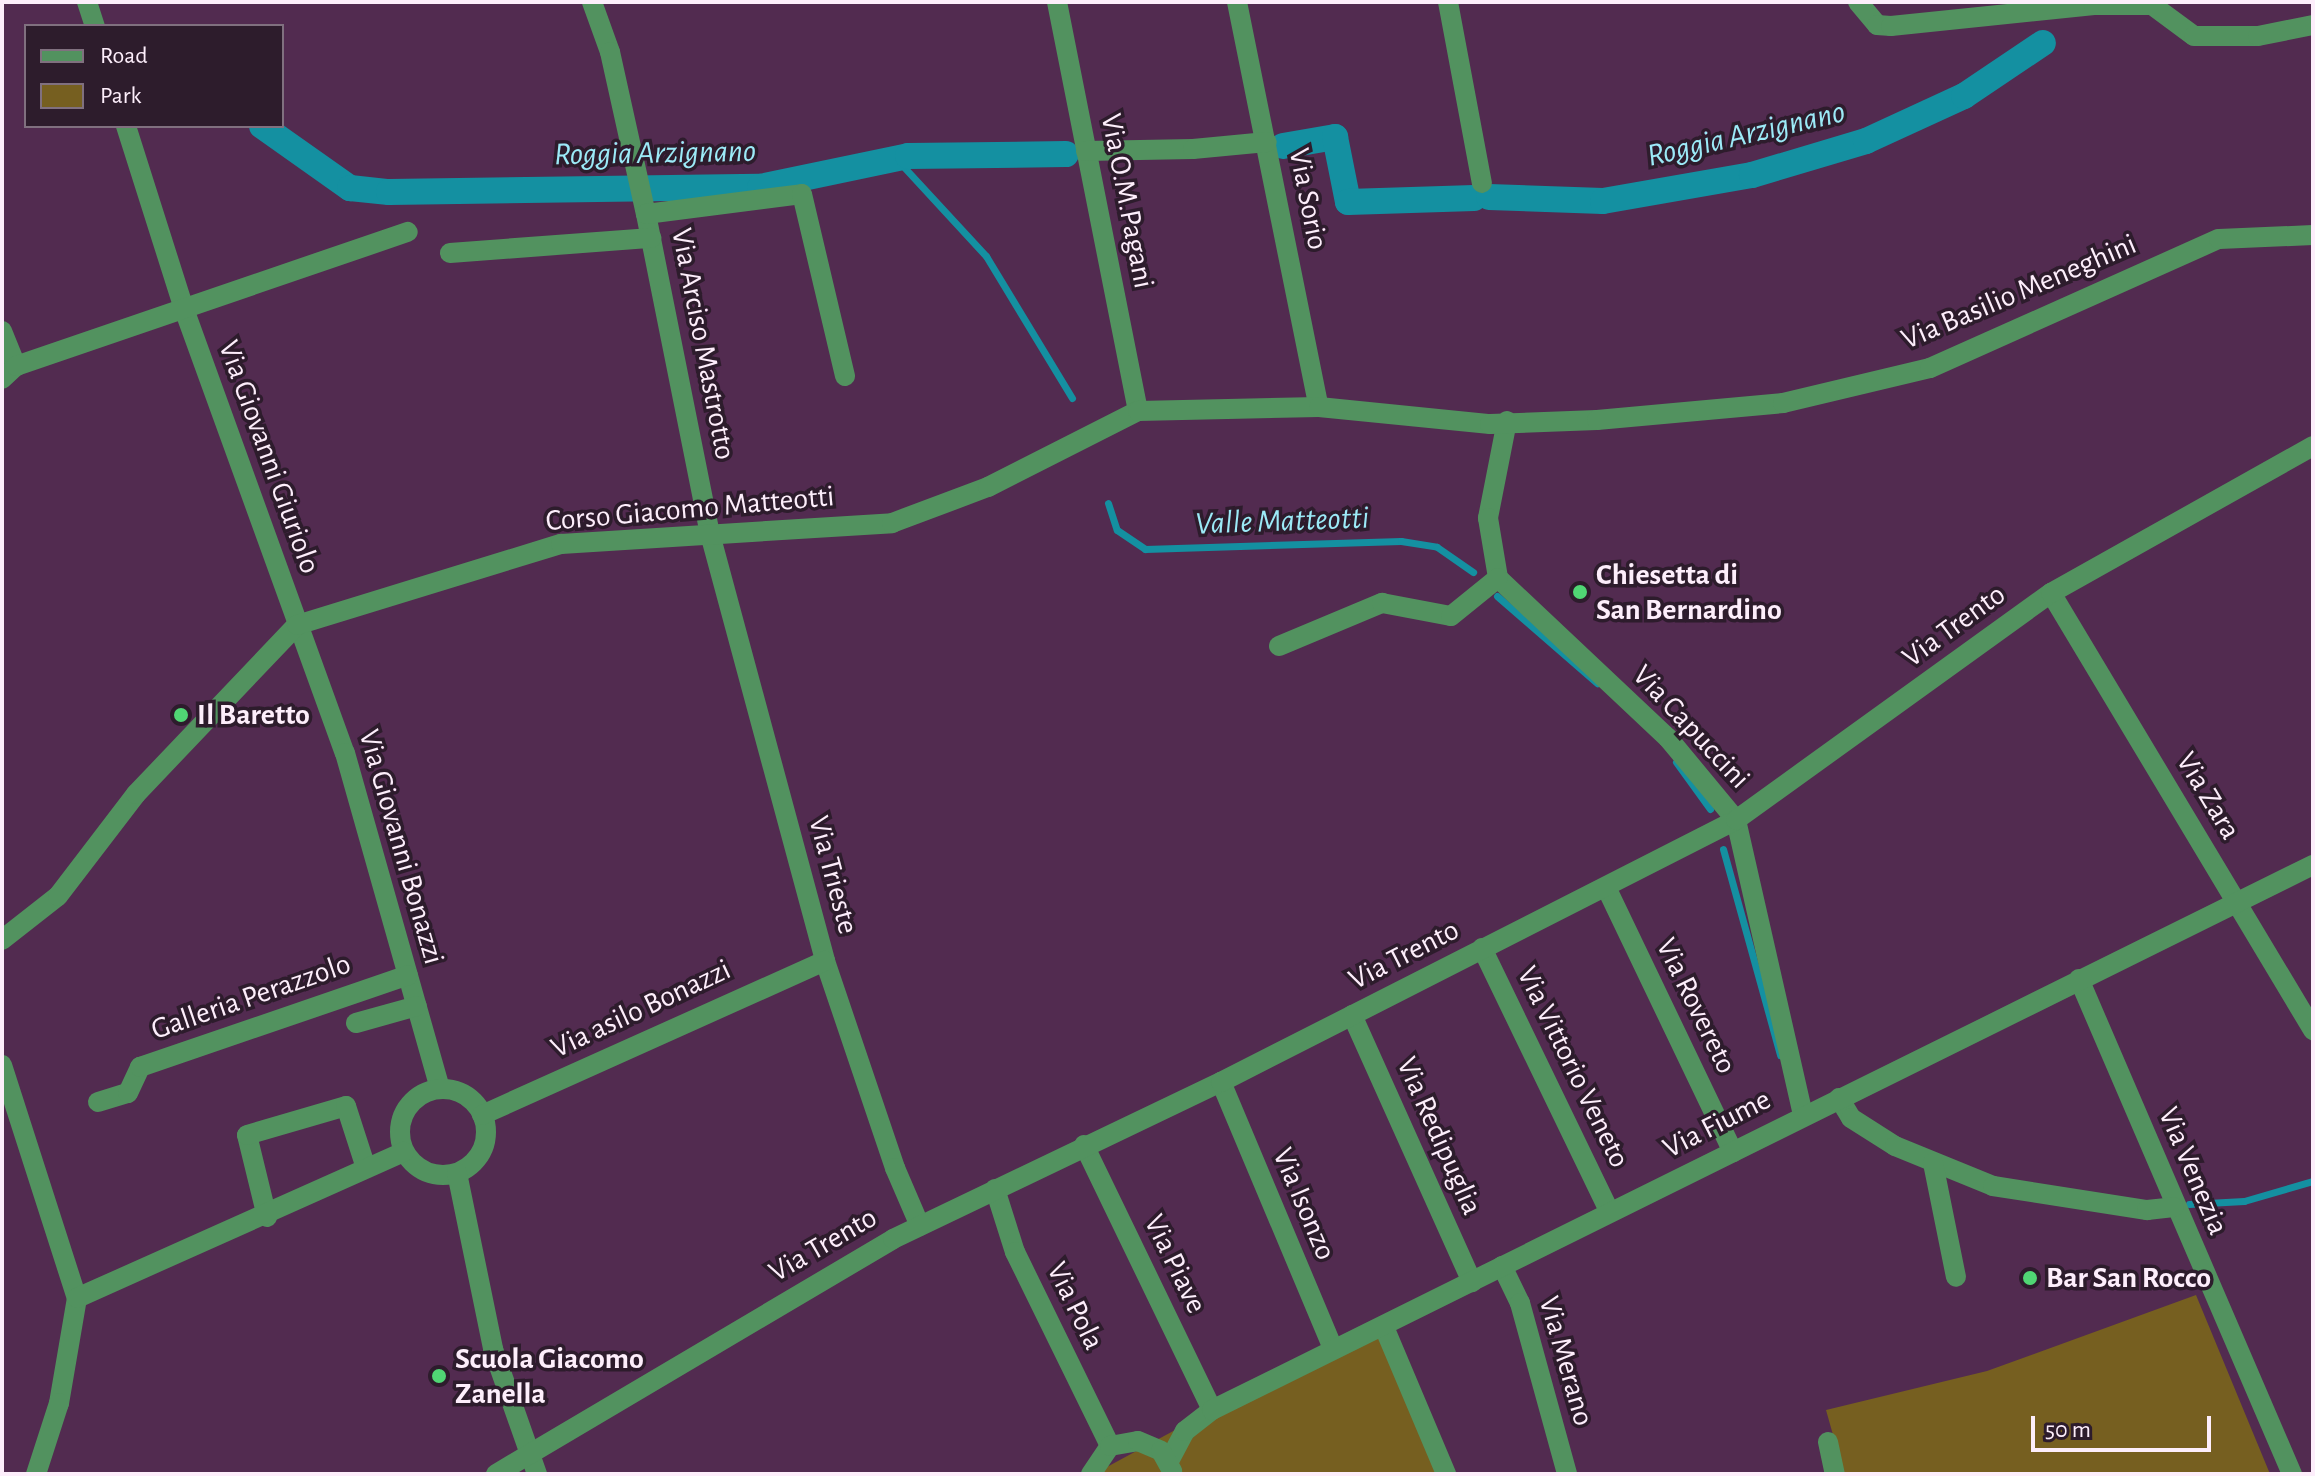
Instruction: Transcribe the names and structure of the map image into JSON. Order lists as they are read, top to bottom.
{
  "streets": {
    "street": [
      "Via Sorio",
      "Via O.M.Pagani",
      "Via Basilio Meneghini",
      "Via Arciso Mastrotto",
      "Via Giovanni Giuriolo",
      "Corso Giacomo Matteotti",
      "Via Trento",
      "Via Capuccini",
      "Via Zara",
      "Via Giovanni Bonazzi",
      "Via Trieste",
      "Galleria Perazzolo",
      "Via Rovereto",
      "Via asilo Bonazzi",
      "Via Vittorio Veneto",
      "Via Fiume",
      "Via Redipuglia",
      "Via Venezia",
      "Via Isonzo",
      "Via Piave",
      "Via Pola",
      "Via Merano"
    ]
  },
  "crossings": [
    ["Via Sorio", "Corso Giacomo Matteotti"],
    ["Via O.M.Pagani", "Corso Giacomo Matteotti"],
    ["Via Basilio Meneghini", "Corso Giacomo Matteotti"],
    ["Via Arciso Mastrotto", "Corso Giacomo Matteotti"],
    ["Via Arciso Mastrotto", "Via Trieste"],
    ["Via Giovanni Giuriolo", "Corso Giacomo Matteotti"],
    ["Via Giovanni Giuriolo", "Via Giovanni Bonazzi"],
    ["Corso Giacomo Matteotti", "Via Giovanni Bonazzi"],
    ["Corso Giacomo Matteotti", "Via Trieste"],
    ["Via Trento", "Via Capuccini"],
    ["Via Trento", "Via Zara"],
    ["Via Trento", "Via Trieste"],
    ["Via Trento", "Via Rovereto"],
    ["Via Trento", "Via Vittorio Veneto"],
    ["Via Trento", "Via Redipuglia"],
    ["Via Trento", "Via Isonzo"],
    ["Via Trento", "Via Piave"],
    ["Via Trento", "Via Pola"],
    ["Via Capuccini", "Via Fiume"],
    ["Via Zara", "Via Fiume"],
    ["Via Giovanni Bonazzi", "Galleria Perazzolo"],
    ["Via Giovanni Bonazzi", "Via asilo Bonazzi"],
    ["Via Trieste", "Via asilo Bonazzi"],
    ["Via Rovereto", "Via Fiume"],
    ["Via Vittorio Veneto", "Via Fiume"],
    ["Via Fiume", "Via Redipuglia"],
    ["Via Fiume", "Via Venezia"],
    ["Via Fiume", "Via Isonzo"],
    ["Via Fiume", "Via Piave"],
    ["Via Fiume", "Via Pola"],
    ["Via Fiume", "Via Merano"]
  ],
  "water": ["Roggia Arzignano", "Valle Matteotti"],
  "places": [
    "Chiesetta di San Bernardino",
    "Il Baretto",
    "Bar San Rocco",
    "Scuola Giacomo Zanella"
  ],
  "legend": ["Road", "Park"],
  "scale_bar": "50 m"
}
